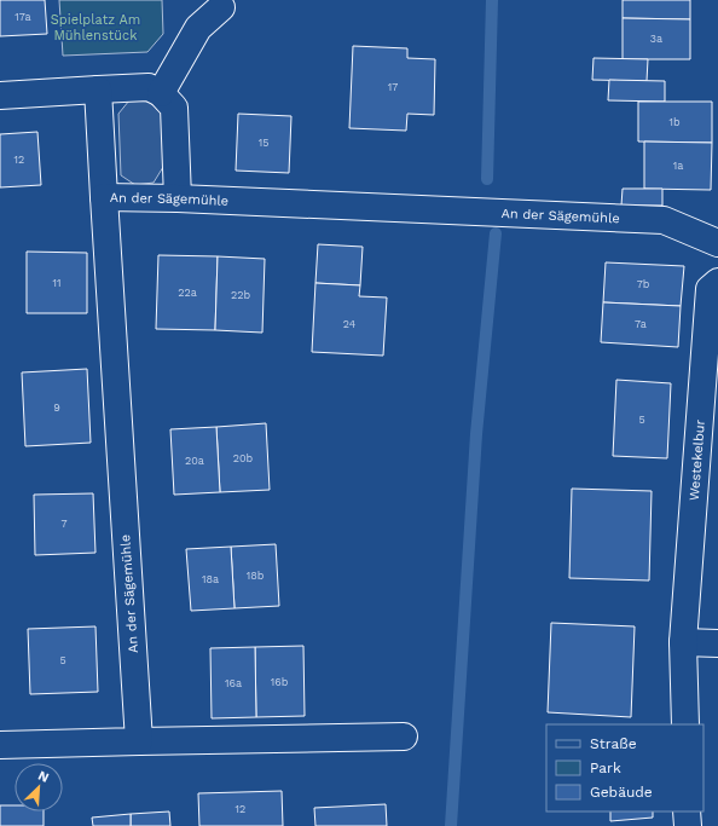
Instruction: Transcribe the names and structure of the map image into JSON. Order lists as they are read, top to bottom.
{
  "streets": {
    "street": ["An der Sägemühle", "Westekelbur"]
  },
  "parks": ["Spielplatz Am Mühlenstück"],
  "house_numbers": [
    "17a",
    "3a",
    "17",
    "1b",
    "15",
    "12",
    "1a",
    "11",
    "7b",
    "22a",
    "22b",
    "24",
    "7a",
    "9",
    "5",
    "20b",
    "20a",
    "7",
    "18b",
    "18a",
    "5",
    "16b",
    "16a",
    "12"
  ],
  "legend": ["Straße", "Park", "Gebäude"],
  "north": "top right"
}
